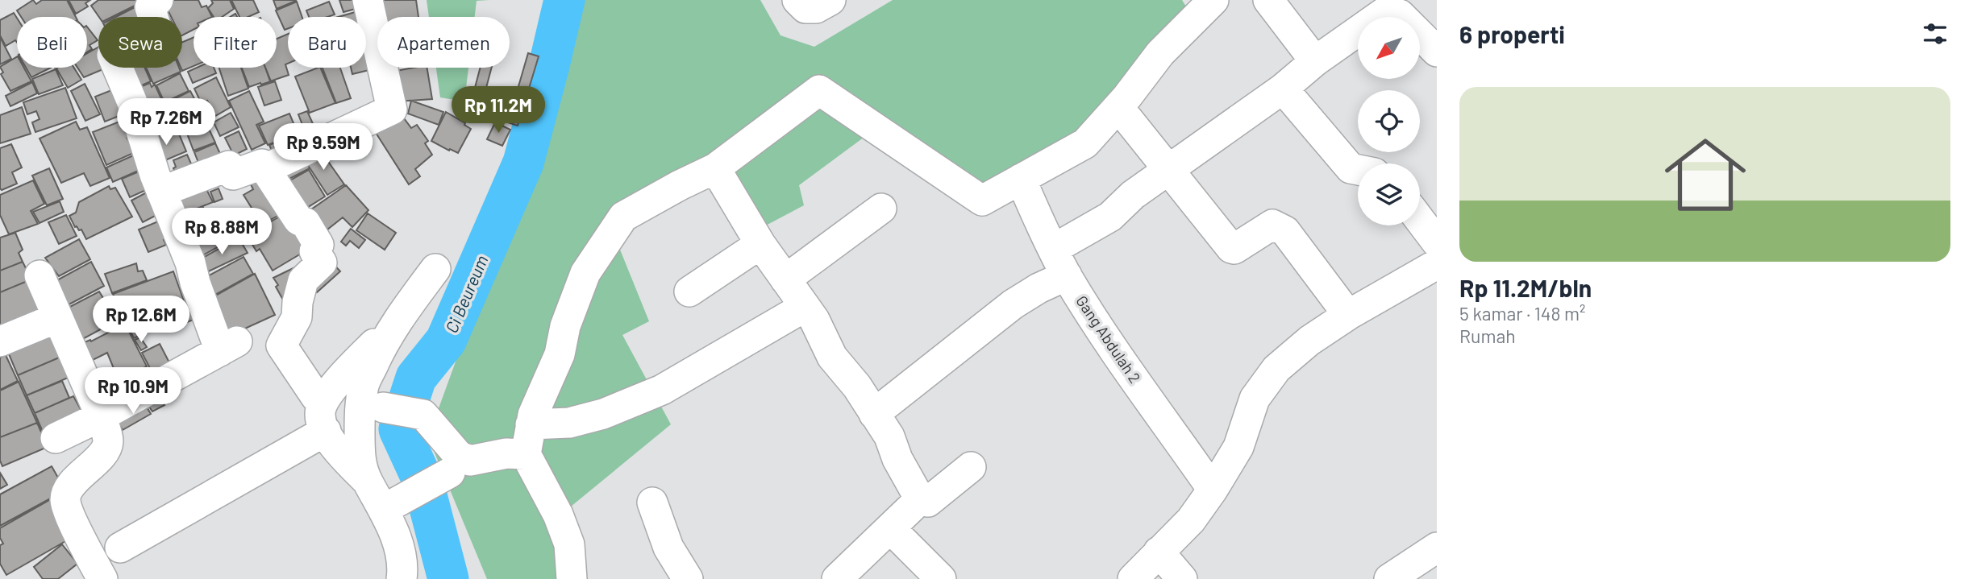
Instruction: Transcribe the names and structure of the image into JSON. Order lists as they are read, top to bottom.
{
  "streets": {
    "street": ["Gang Abdulah 2"]
  },
  "water": ["Ci Beureum"],
  "north": "bottom left",
  "page": {
    "heading": "6 properti",
    "chip": [
      "Beli",
      "Sewa",
      "Filter",
      "Baru",
      "Apartemen"
    ],
    "list": [
      {
        "name": "Rp 11.2M/bln",
        "note": "5 kamar · 148 m² · Rumah"
      }
    ],
    "price": [
      "Rp 11.2M",
      "Rp 7.26M",
      "Rp 9.59M",
      "Rp 8.88M",
      "Rp 12.6M",
      "Rp 10.9M"
    ]
  }
}
